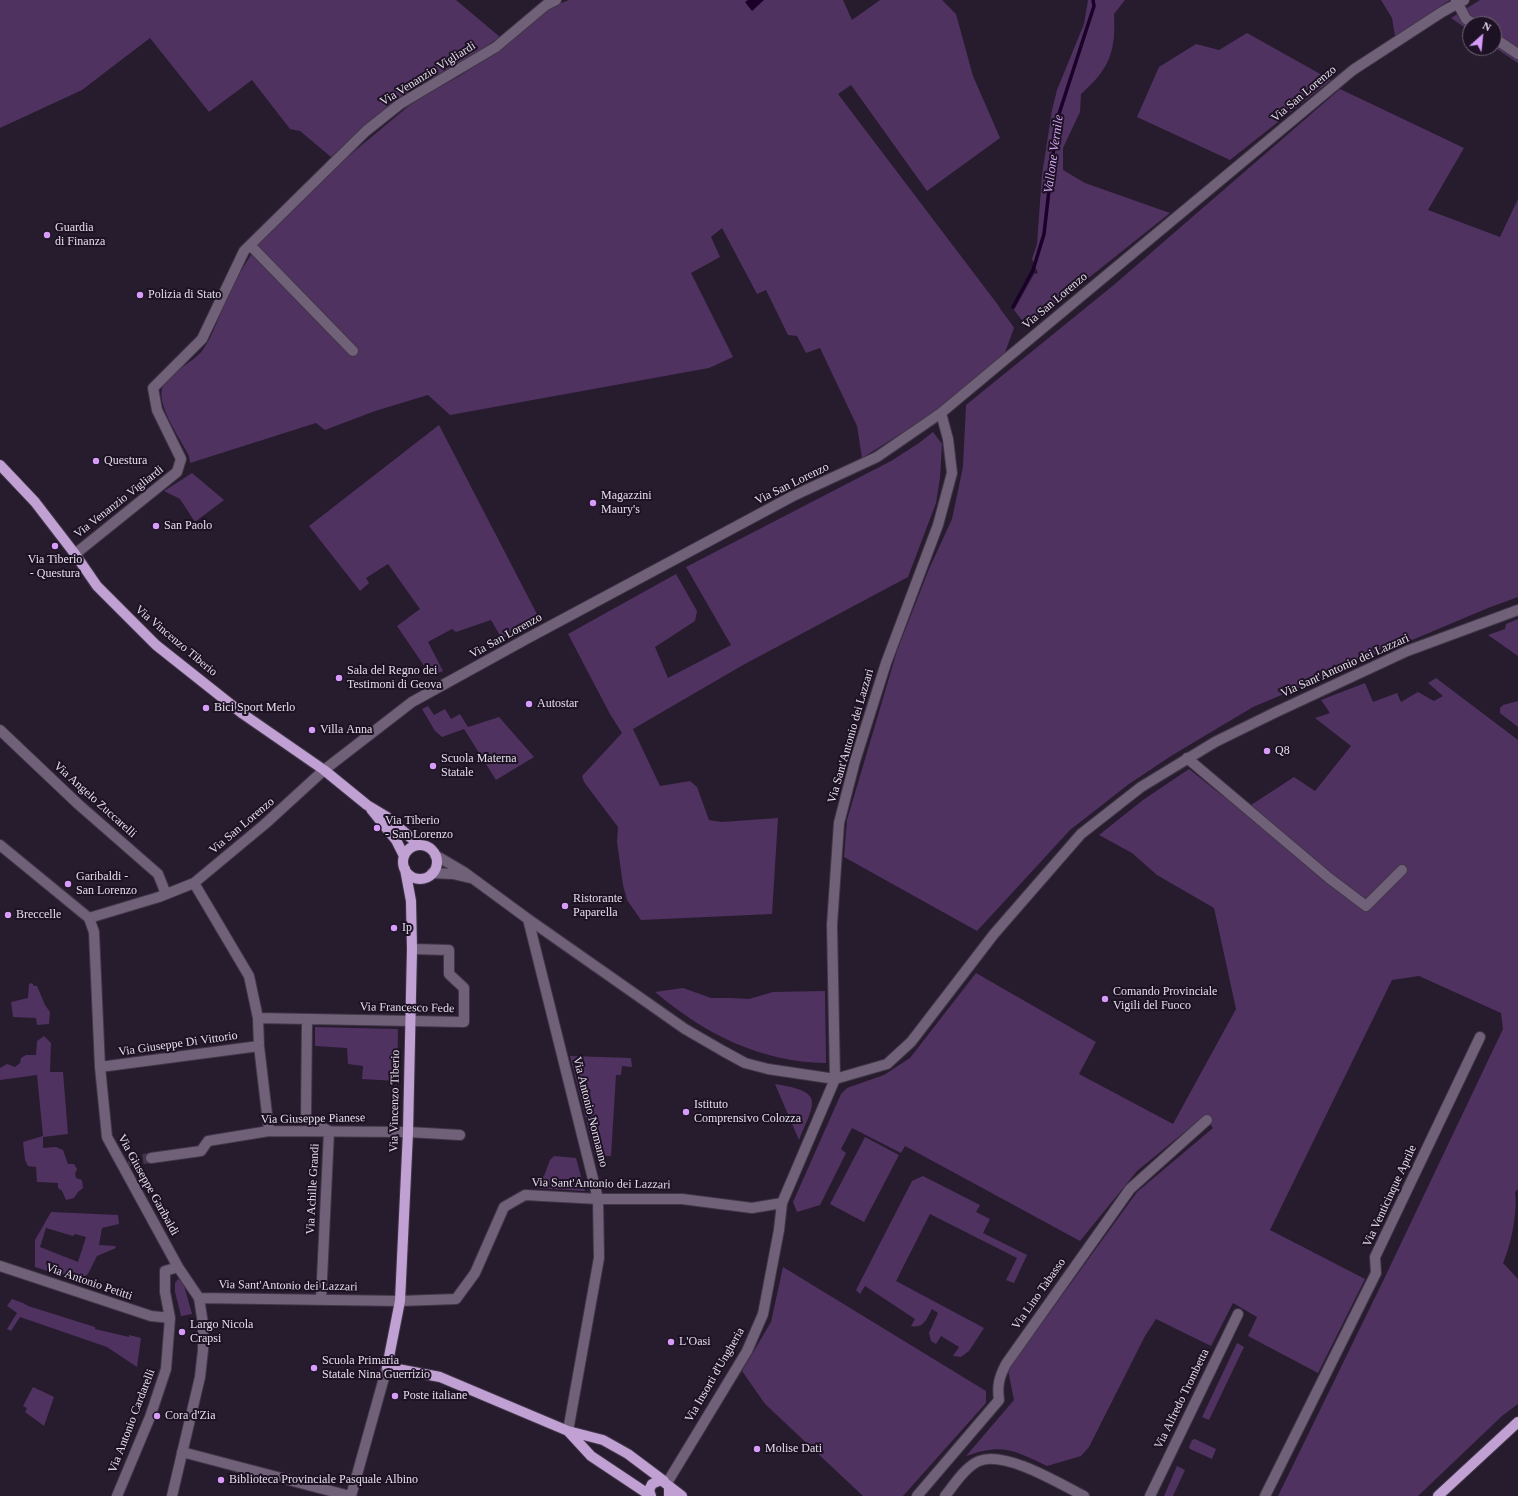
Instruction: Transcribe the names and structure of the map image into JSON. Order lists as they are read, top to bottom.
{
  "streets": {
    "main road": ["Via Vincenzo Tiberio"],
    "street": [
      "Via Venanzio Vigliardi",
      "Via San Lorenzo",
      "Via Sant'Antonio dei Lazzari",
      "Via Angelo Zuccarelli",
      "Via Francesco Fede",
      "Via Giuseppe Di Vittorio",
      "Via Antonio Normanno",
      "Via Giuseppe Pianese",
      "Via Giuseppe Garibaldi",
      "Via Achille Grandi",
      "Via Venticinque Aprile",
      "Via Antonio Petitti",
      "Via Lino Tabasso",
      "Via Insorti d'Ungheria",
      "Via Alfredo Trombetta",
      "Via Antonio Cardarelli"
    ]
  },
  "crossings": [
    ["Via Venanzio Vigliardi", "Via Vincenzo Tiberio"],
    ["Via San Lorenzo", "Via Vincenzo Tiberio"],
    ["Via San Lorenzo", "Via Sant'Antonio dei Lazzari"],
    ["Via San Lorenzo", "Via Angelo Zuccarelli"],
    ["Via San Lorenzo", "Via Giuseppe Garibaldi"],
    ["Via Vincenzo Tiberio", "Via Sant'Antonio dei Lazzari"],
    ["Via Vincenzo Tiberio", "Via Francesco Fede"],
    ["Via Vincenzo Tiberio", "Via Giuseppe Pianese"],
    ["Via Sant'Antonio dei Lazzari", "Via Antonio Normanno"],
    ["Via Sant'Antonio dei Lazzari", "Via Giuseppe Garibaldi"],
    ["Via Sant'Antonio dei Lazzari", "Via Achille Grandi"],
    ["Via Sant'Antonio dei Lazzari", "Via Insorti d'Ungheria"],
    ["Via Francesco Fede", "Via Achille Grandi"],
    ["Via Giuseppe Di Vittorio", "Via Giuseppe Garibaldi"],
    ["Via Giuseppe Pianese", "Via Achille Grandi"],
    ["Via Giuseppe Garibaldi", "Via Antonio Cardarelli"],
    ["Via Antonio Petitti", "Via Antonio Cardarelli"]
  ],
  "water": ["Vallone Vernile"],
  "places": [
    "Guardia di Finanza",
    "Polizia di Stato",
    "Questura",
    "Magazzini Maury's",
    "San Paolo",
    "Via Tiberio - Questura",
    "Sala del Regno dei Testimoni di Geova",
    "Autostar",
    "Bici Sport Merlo",
    "Villa Anna",
    "Q8",
    "Scuola Materna Statale",
    "Via Tiberio - San Lorenzo",
    "Garibaldi - San Lorenzo",
    "Ristorante Paparella",
    "Breccelle",
    "Ip",
    "Comando Provinciale Vigili del Fuoco",
    "Istituto Comprensivo Colozza",
    "Largo Nicola Crapsi",
    "L'Oasi",
    "Scuola Primaria Statale Nina Guerrizio",
    "Poste italiane",
    "Cora d'Zia",
    "Molise Dati",
    "Biblioteca Provinciale Pasquale Albino"
  ],
  "north": "top right"
}
